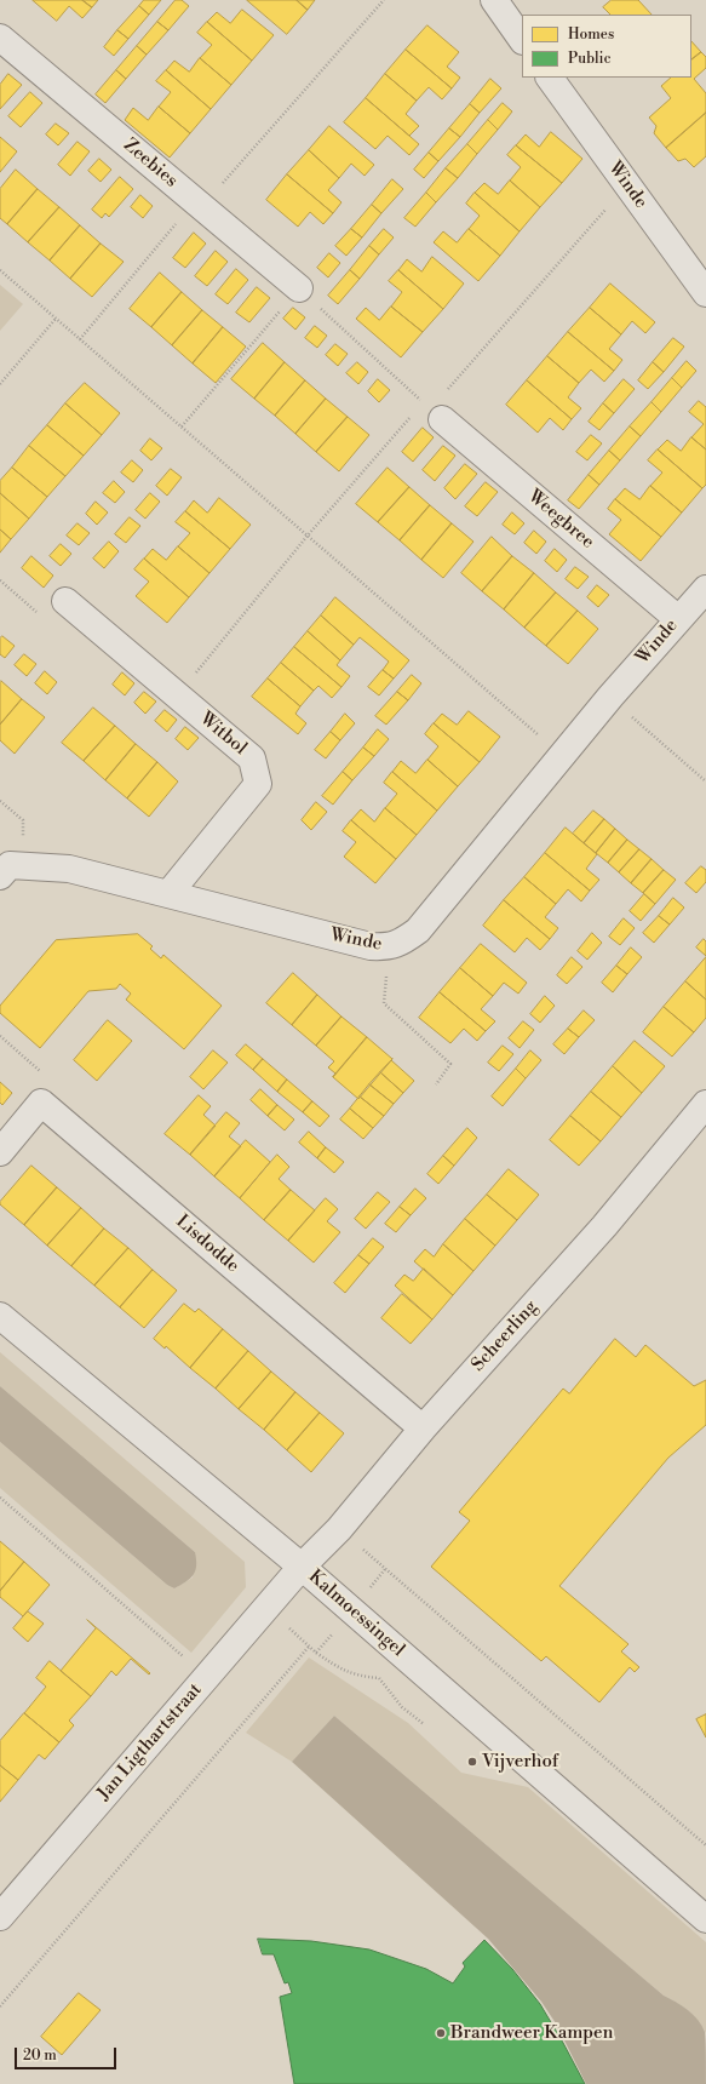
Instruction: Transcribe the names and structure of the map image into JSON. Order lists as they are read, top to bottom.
{
  "streets": {
    "street": [
      "Zeebies",
      "Winde",
      "Weegbree",
      "Witbol",
      "Lisdodde",
      "Scheerling",
      "Kalmoessingel",
      "Jan Ligthartstraat"
    ]
  },
  "crossings": [
    ["Winde", "Weegbree"],
    ["Winde", "Witbol"],
    ["Lisdodde", "Scheerling"],
    ["Scheerling", "Kalmoessingel"],
    ["Scheerling", "Jan Ligthartstraat"],
    ["Kalmoessingel", "Jan Ligthartstraat"]
  ],
  "places": ["Vijverhof", "Brandweer Kampen"],
  "legend": ["Homes", "Public"],
  "scale_bar": "20 m"
}
